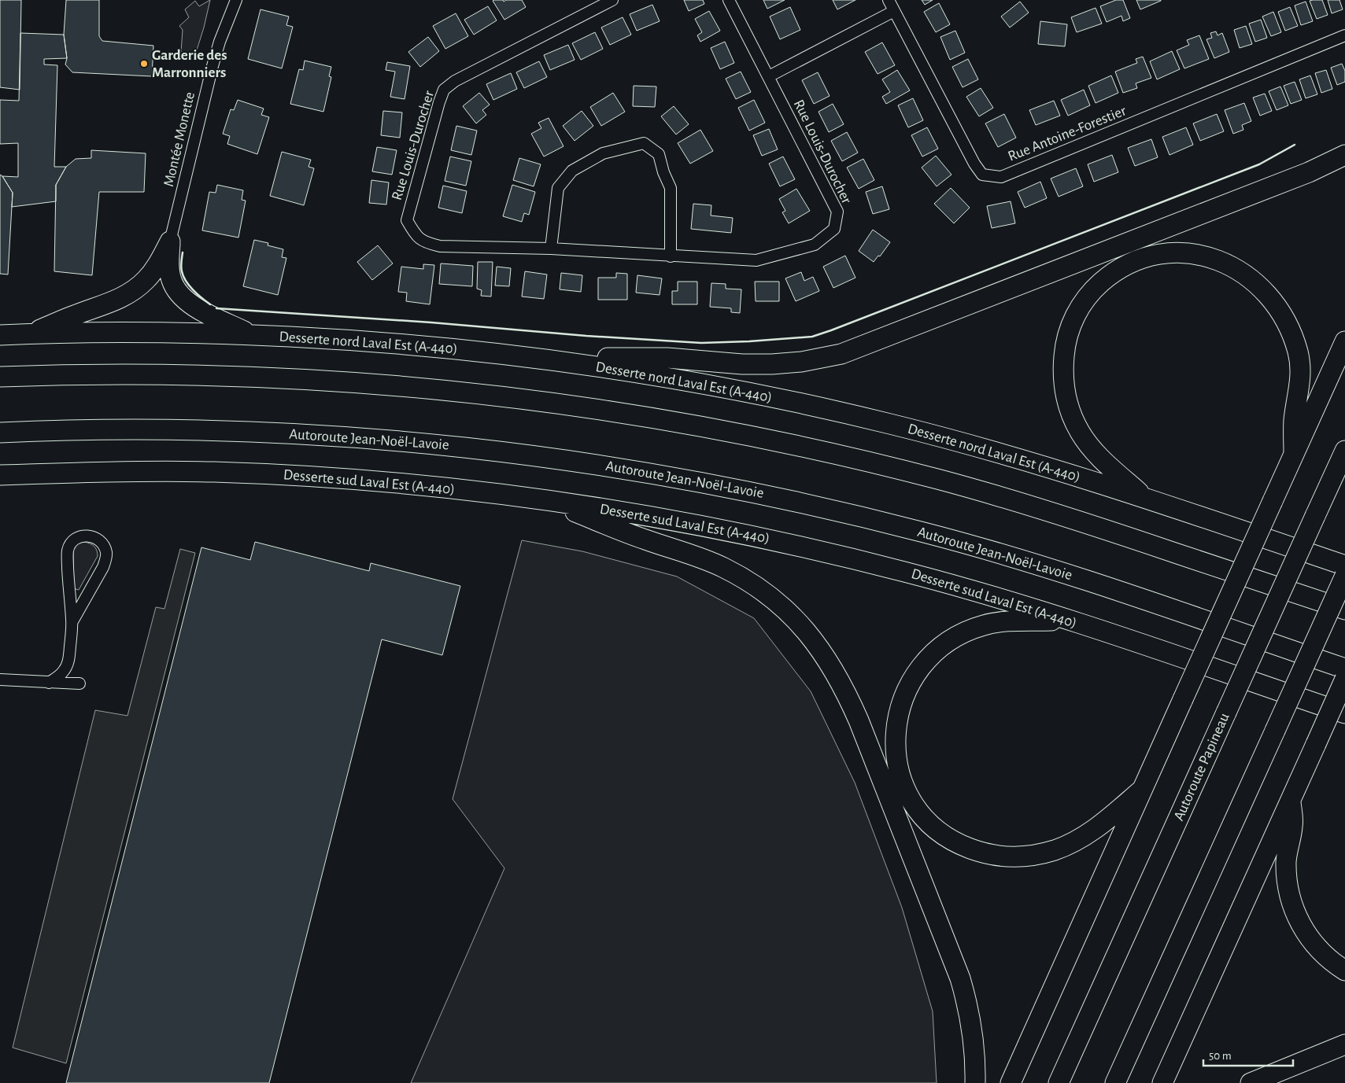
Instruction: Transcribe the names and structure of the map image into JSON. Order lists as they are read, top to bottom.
{
  "streets": {
    "highway": [
      "Desserte nord Laval Est (A-440)",
      "Autoroute Jean-Noël-Lavoie",
      "Desserte sud Laval Est (A-440)",
      "Autoroute Papineau"
    ],
    "street": ["Rue Antoine-Forestier", "Montée Monette", "Rue Louis-Durocher"]
  },
  "places": ["Garderie des Marronniers"],
  "scale_bar": "50 m"
}
